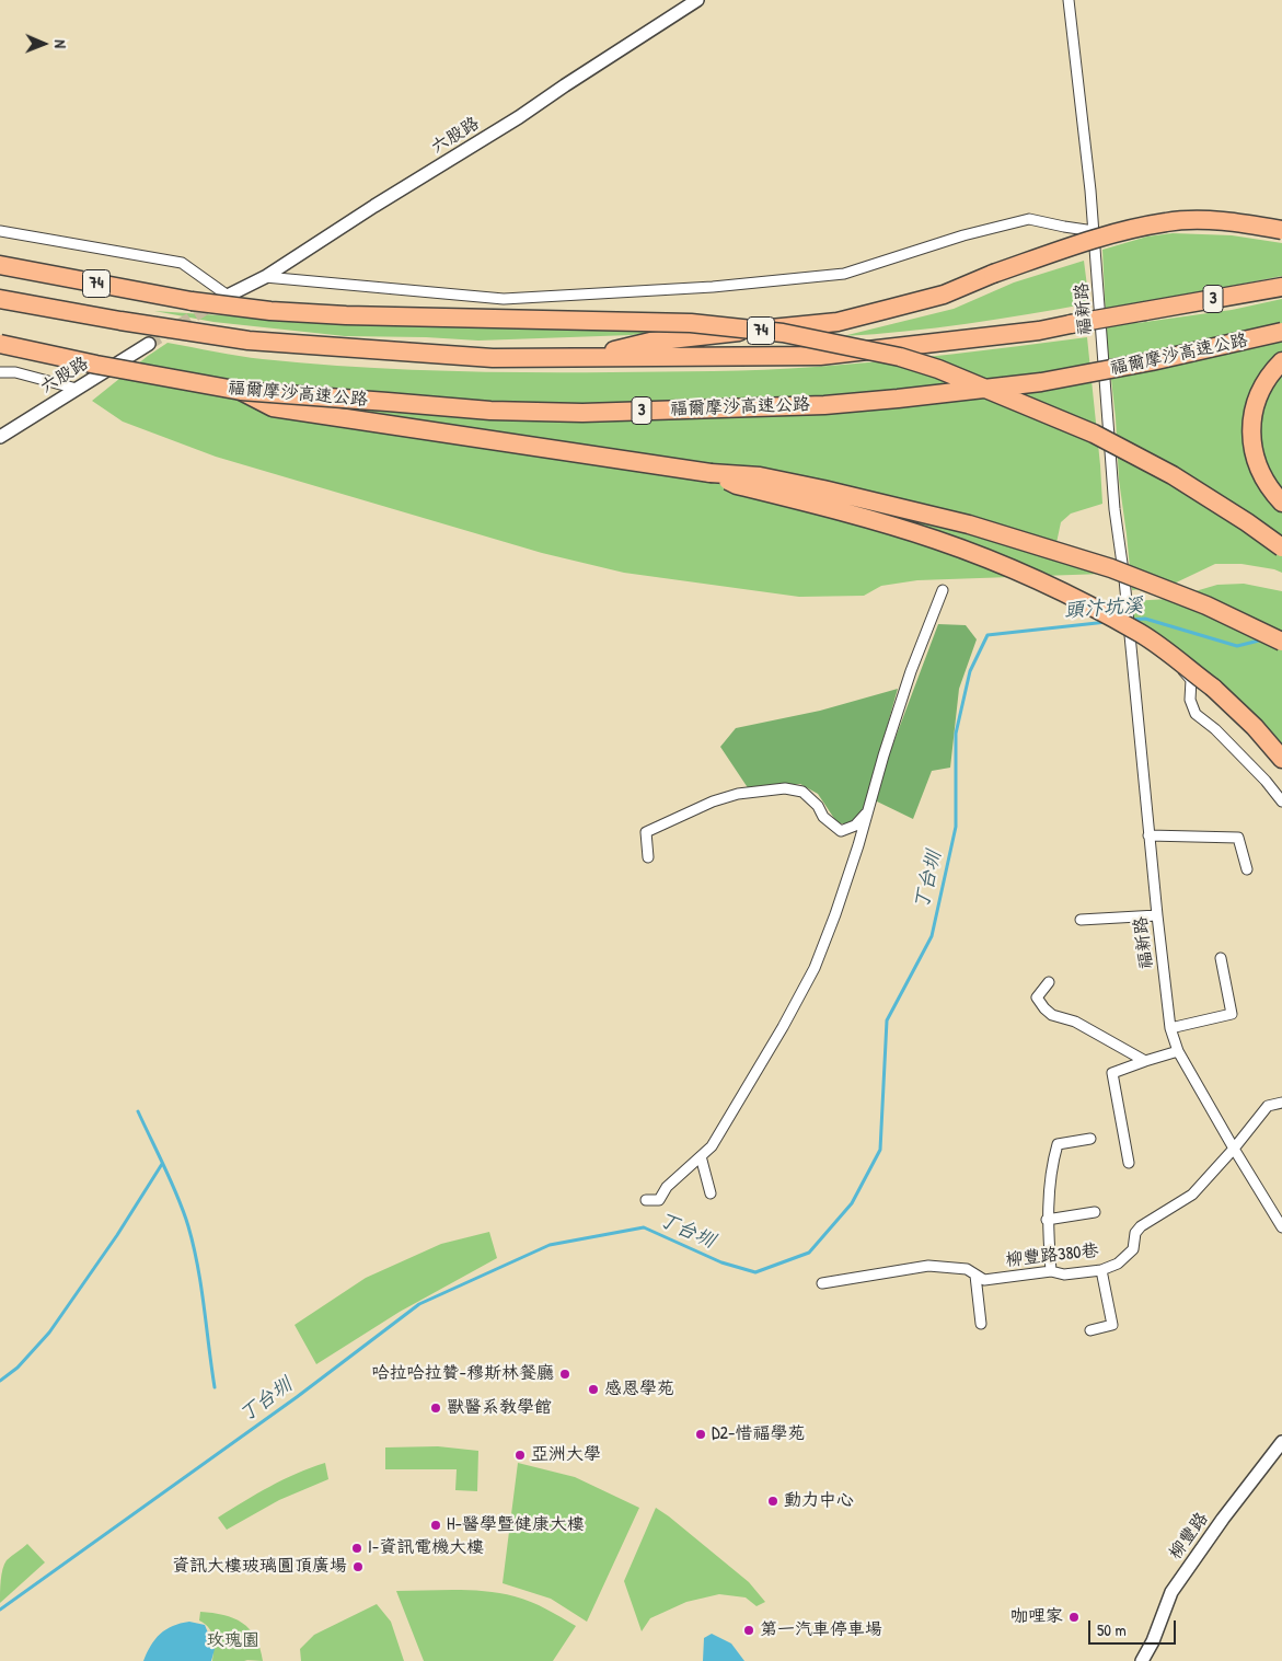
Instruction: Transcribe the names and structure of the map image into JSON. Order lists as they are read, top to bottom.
{
  "streets": {
    "highway": ["74", "3", "福爾摩沙高速公路"],
    "street": [
      "六股路",
      "福新路",
      "柳豐路380巷",
      "柳豐路"
    ]
  },
  "crossings": [
    ["福新路", "柳豐路380巷"]
  ],
  "water": ["頭汴坑溪", "丁台圳"],
  "parks": ["玫瑰園"],
  "places": [
    "哈拉哈拉贊-穆斯林餐廳",
    "感恩學苑",
    "獸醫系教學館",
    "D2-惜福學苑",
    "亞洲大學",
    "動力中心",
    "H-醫學暨健康大樓",
    "I-資訊電機大樓",
    "資訊大樓玻璃圓頂廣場",
    "咖哩家",
    "第一汽車停車場"
  ],
  "scale_bar": "50 m",
  "north": "right"
}
